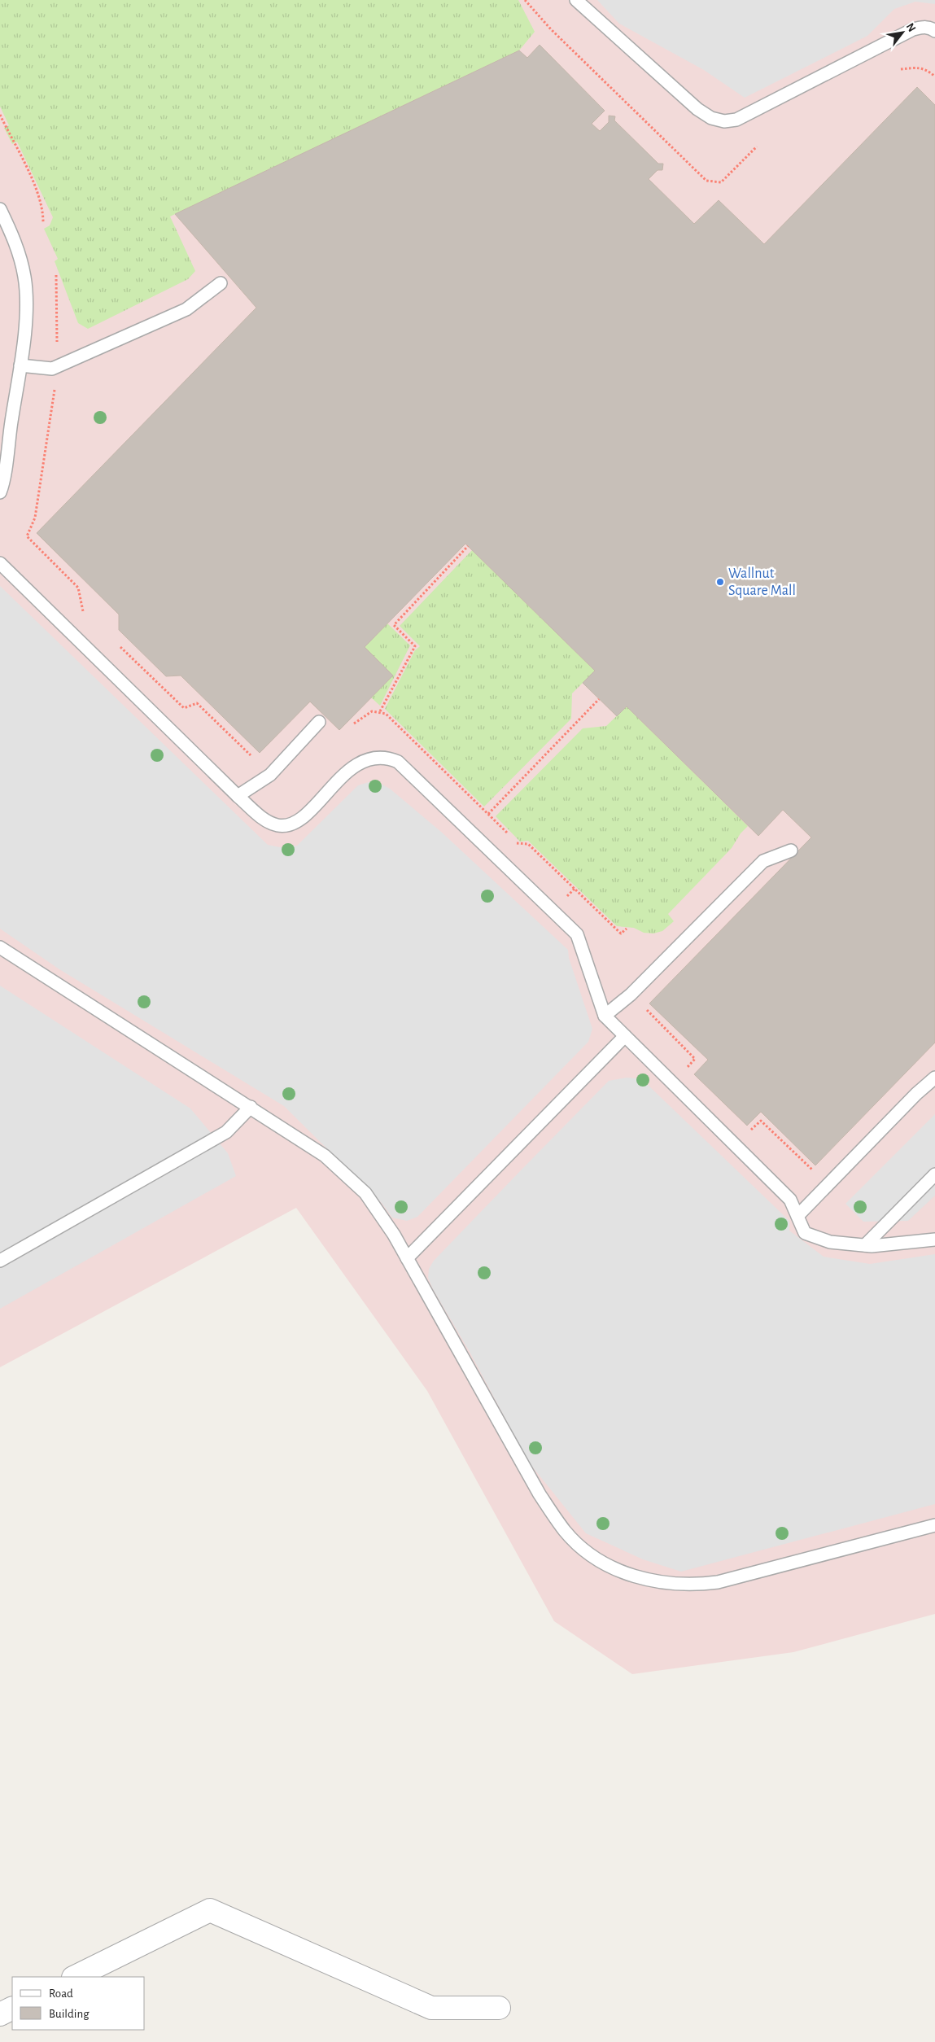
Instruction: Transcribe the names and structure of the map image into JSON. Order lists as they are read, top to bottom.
{
  "places": ["Wallnut Square Mall"],
  "legend": ["Road", "Building"],
  "north": "top right"
}
